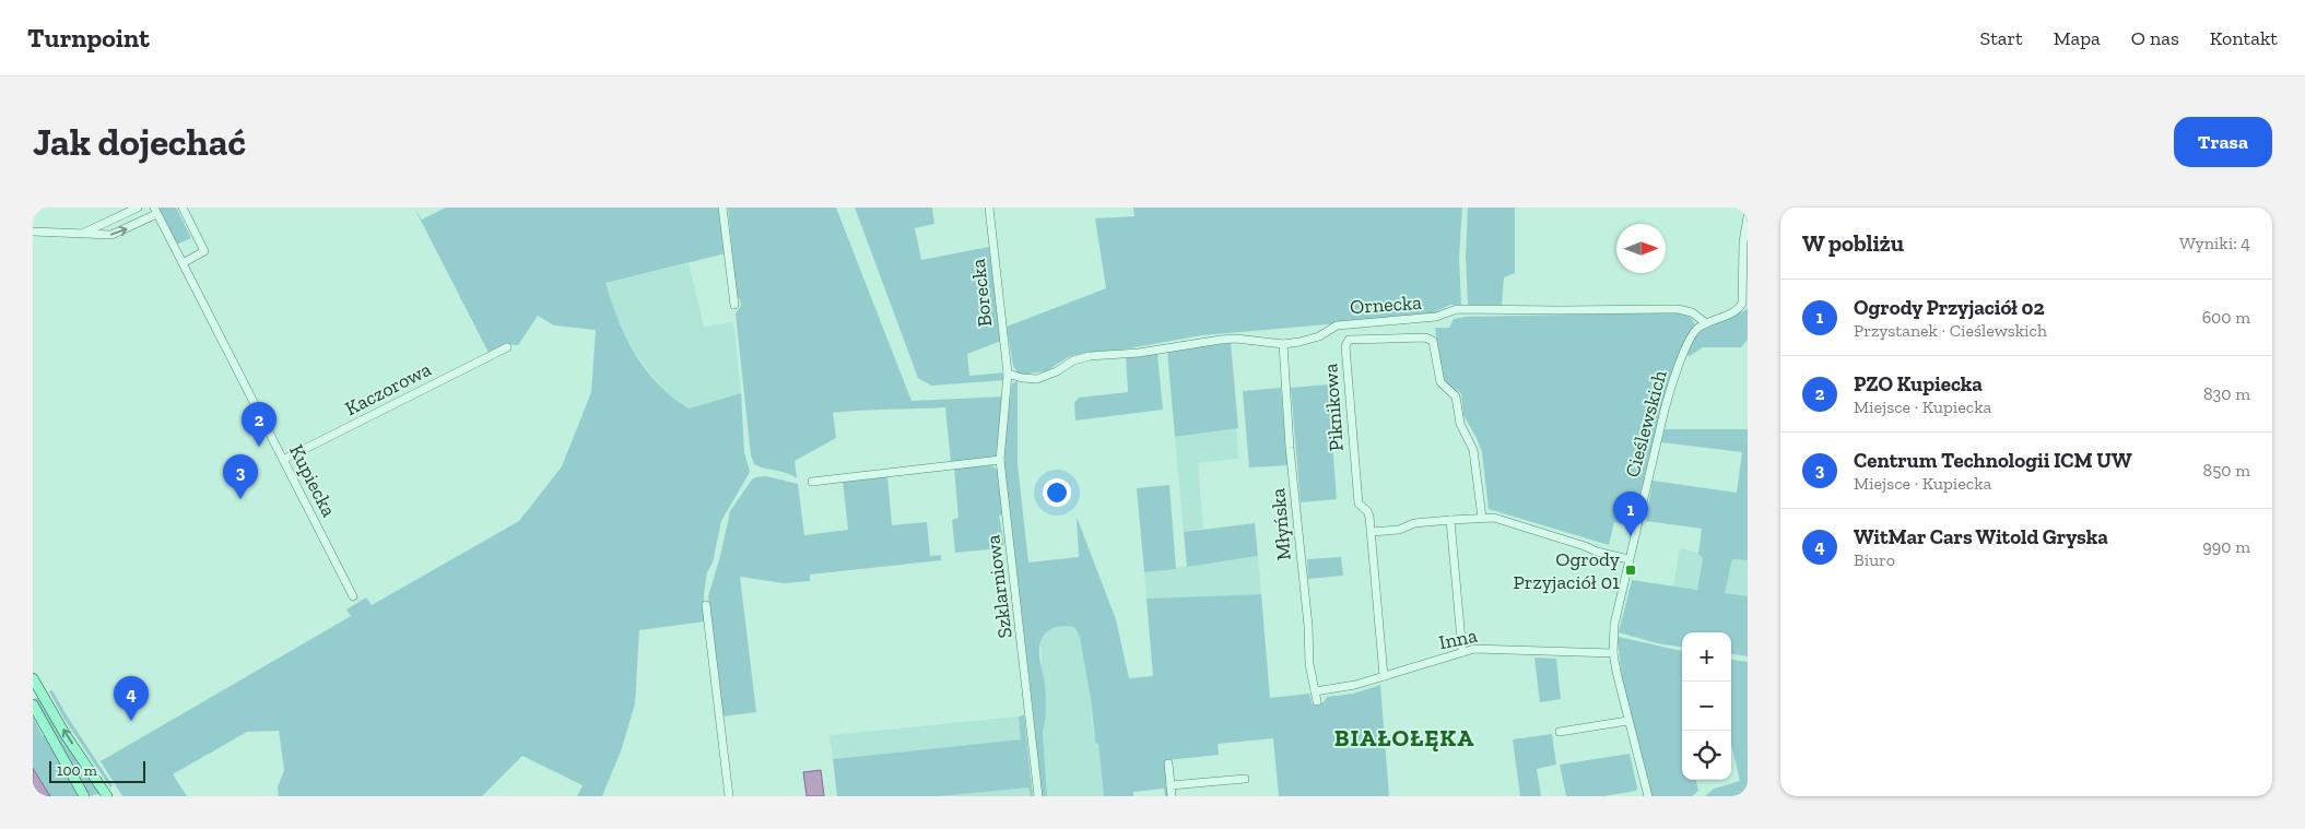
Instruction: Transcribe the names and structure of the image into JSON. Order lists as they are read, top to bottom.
{
  "streets": {
    "street": [
      "Borecka",
      "Ornecka",
      "Kaczorowa",
      "Piknikowa",
      "Cieślewskich",
      "Kupiecka",
      "Młyńska",
      "Szklarniowa",
      "Inna"
    ]
  },
  "crossings": [
    ["Borecka", "Ornecka"],
    ["Borecka", "Szklarniowa"],
    ["Ornecka", "Cieślewskich"],
    ["Ornecka", "Młyńska"],
    ["Ornecka", "Szklarniowa"],
    ["Kaczorowa", "Kupiecka"],
    ["Piknikowa", "Inna"],
    ["Cieślewskich", "Inna"],
    ["Młyńska", "Inna"]
  ],
  "districts": ["BIAŁOŁĘKA"],
  "places": {
    "transit": ["Ogrody Przyjaciół 01"]
  },
  "scale_bar": "100 m",
  "north": "right",
  "page": {
    "header": "Turnpoint",
    "nav": [
      "Start",
      "Mapa",
      "O nas",
      "Kontakt"
    ],
    "buttons": "Trasa",
    "title": "Jak dojechać",
    "heading": ["W pobliżu", "Wyniki: 4"],
    "list": [
      {
        "mark": "1",
        "name": "Ogrody Przyjaciół 02",
        "note": "Przystanek · Cieślewskich",
        "value": "600 m"
      },
      {
        "mark": "2",
        "name": "PZO Kupiecka",
        "note": "Miejsce · Kupiecka",
        "value": "830 m"
      },
      {
        "mark": "3",
        "name": "Centrum Technologii ICM UW",
        "note": "Miejsce · Kupiecka",
        "value": "850 m"
      },
      {
        "mark": "4",
        "name": "WitMar Cars Witold Gryska",
        "note": "Biuro",
        "value": "990 m"
      }
    ],
    "pins": [
      "2",
      "3",
      "1",
      "4"
    ],
    "map_buttons": ["+", "−"],
    "scale": "100 m"
  }
}
